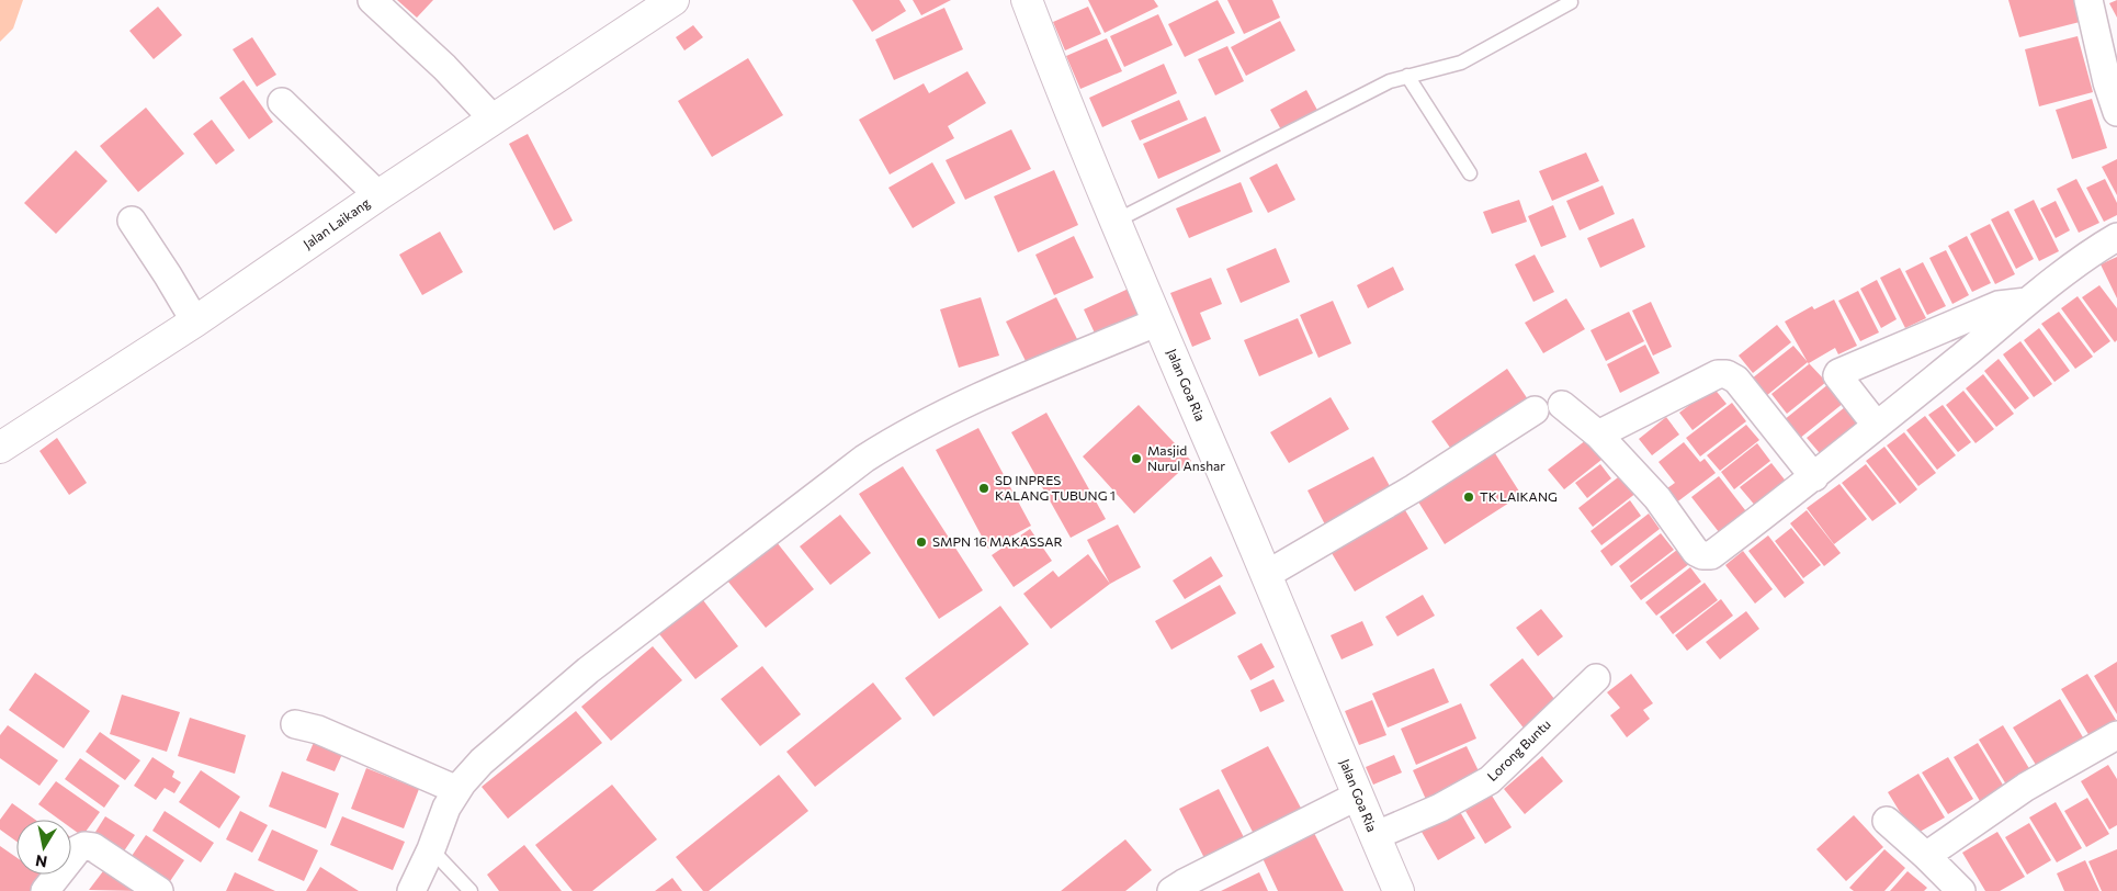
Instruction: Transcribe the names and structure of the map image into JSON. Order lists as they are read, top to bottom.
{
  "streets": {
    "main road": ["Jalan Laikang", "Jalan Goa Ria"],
    "street": ["Lorong Buntu"]
  },
  "crossings": [
    ["Jalan Goa Ria", "Lorong Buntu"]
  ],
  "places": [
    "Masjid Nurul Anshar",
    "SD INPRES KALANG TUBUNG 1",
    "TK LAIKANG",
    "SMPN 16 MAKASSAR"
  ],
  "north": "bottom"
}
